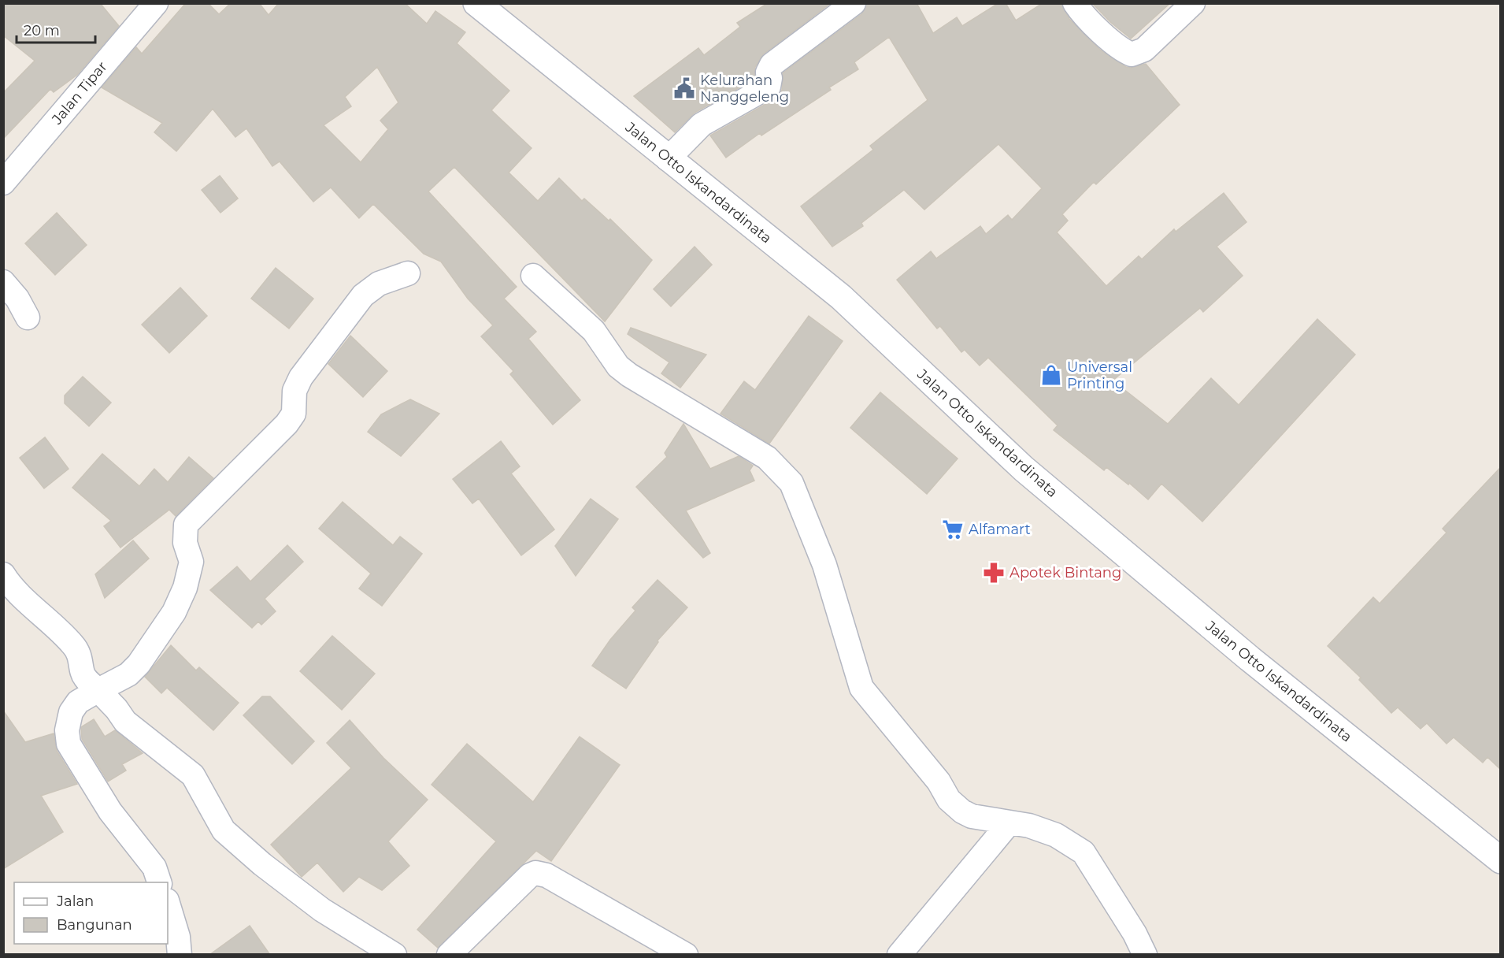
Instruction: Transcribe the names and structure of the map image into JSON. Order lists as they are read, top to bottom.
{
  "streets": {
    "main road": ["Jalan Otto Iskandardinata"],
    "street": ["Jalan Tipar"]
  },
  "places": {
    "public building": ["Kelurahan Nanggeleng"],
    "shop": ["Universal Printing"],
    "supermarket": ["Alfamart"],
    "pharmacy": ["Apotek Bintang"]
  },
  "legend": ["Jalan", "Bangunan"],
  "scale_bar": "20 m"
}
